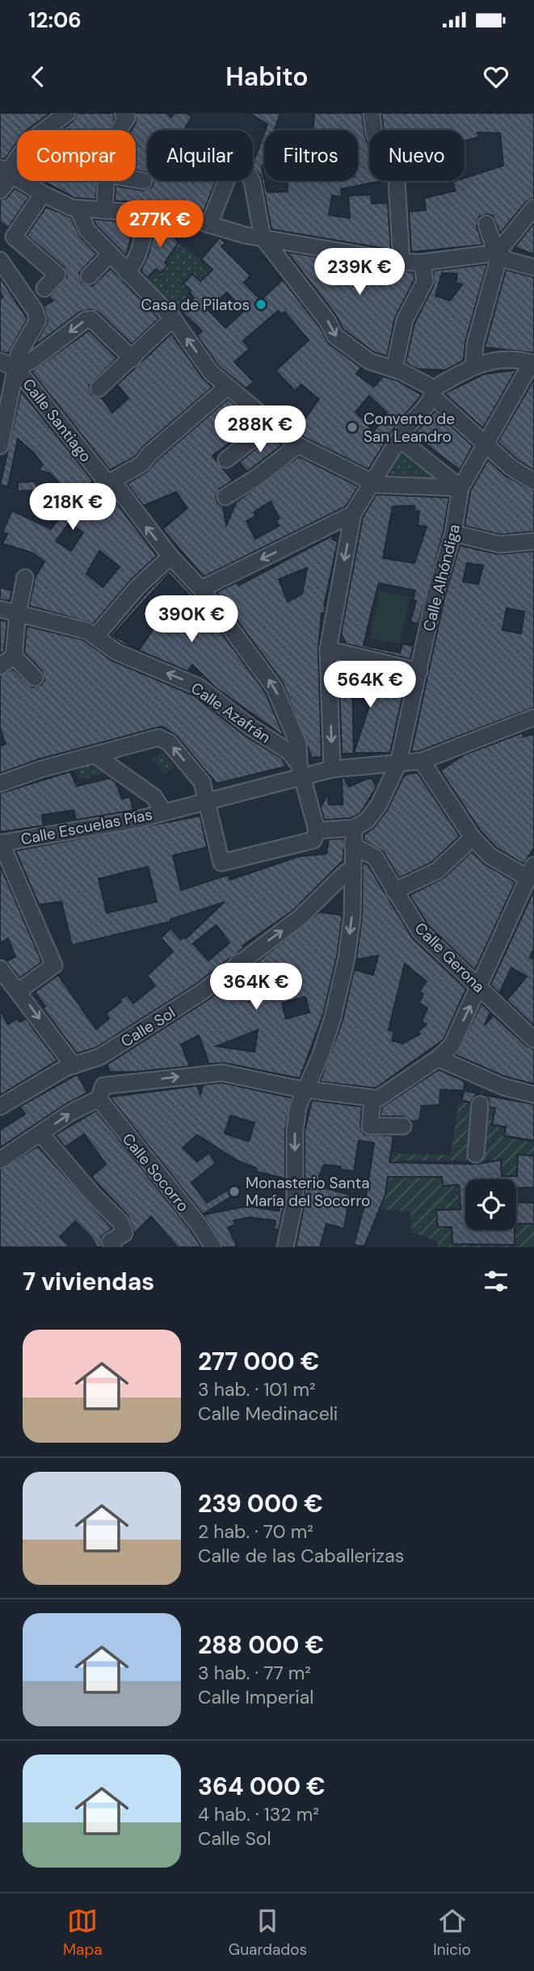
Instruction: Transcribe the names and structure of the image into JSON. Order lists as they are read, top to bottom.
{
  "streets": {
    "street": [
      "Calle Santiago",
      "Calle Alhóndiga",
      "Calle Azafrán",
      "Calle Escuelas Pías",
      "Calle Gerona",
      "Calle Sol",
      "Calle Socorro"
    ]
  },
  "crossings": [
    ["Calle Santiago", "Calle Azafrán"],
    ["Calle Santiago", "Calle Escuelas Pías"],
    ["Calle Alhóndiga", "Calle Escuelas Pías"],
    ["Calle Azafrán", "Calle Escuelas Pías"],
    ["Calle Sol", "Calle Socorro"]
  ],
  "one_way": ["Calle Santiago"],
  "places": ["Casa de Pilatos", "Convento de San Leandro", "Monasterio Santa María del Socorro"],
  "page": {
    "status": "12:06",
    "header": "Habito",
    "chip": [
      "Comprar",
      "Alquilar",
      "Filtros",
      "Nuevo"
    ],
    "price": [
      "277K €",
      "239K €",
      "288K €",
      "218K €",
      "390K €",
      "564K €",
      "364K €"
    ],
    "heading": "7 viviendas",
    "list": [
      {
        "name": "277 000 €",
        "note": "3 hab. · 101 m² · Calle Medinaceli"
      },
      {
        "name": "239 000 €",
        "note": "2 hab. · 70 m² · Calle de las Caballerizas"
      },
      {
        "name": "288 000 €",
        "note": "3 hab. · 77 m² · Calle Imperial"
      },
      {
        "name": "364 000 €",
        "note": "4 hab. · 132 m² · Calle Sol"
      }
    ],
    "tabs": ["Mapa", "Guardados", "Inicio"]
  }
}
